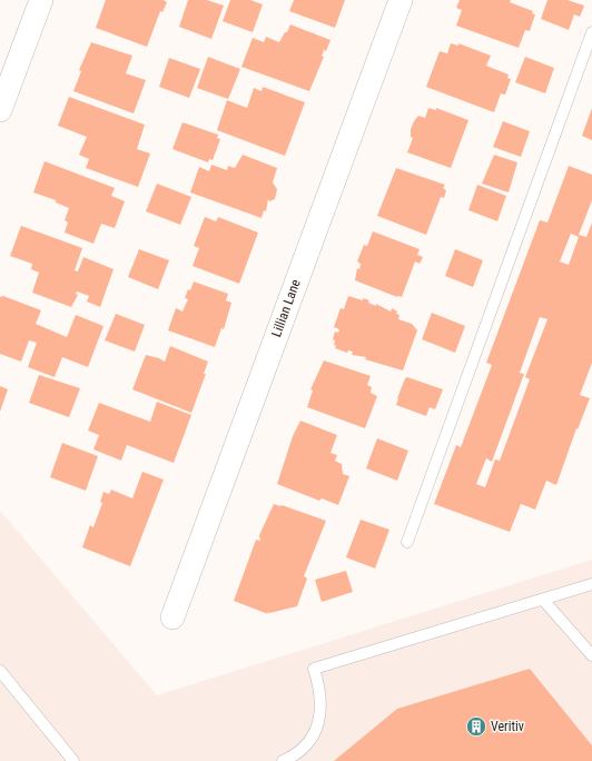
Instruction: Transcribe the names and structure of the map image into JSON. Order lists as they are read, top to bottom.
{
  "streets": {
    "street": ["Lillian Lane"]
  },
  "places": {
    "building": ["Veritiv"]
  }
}
